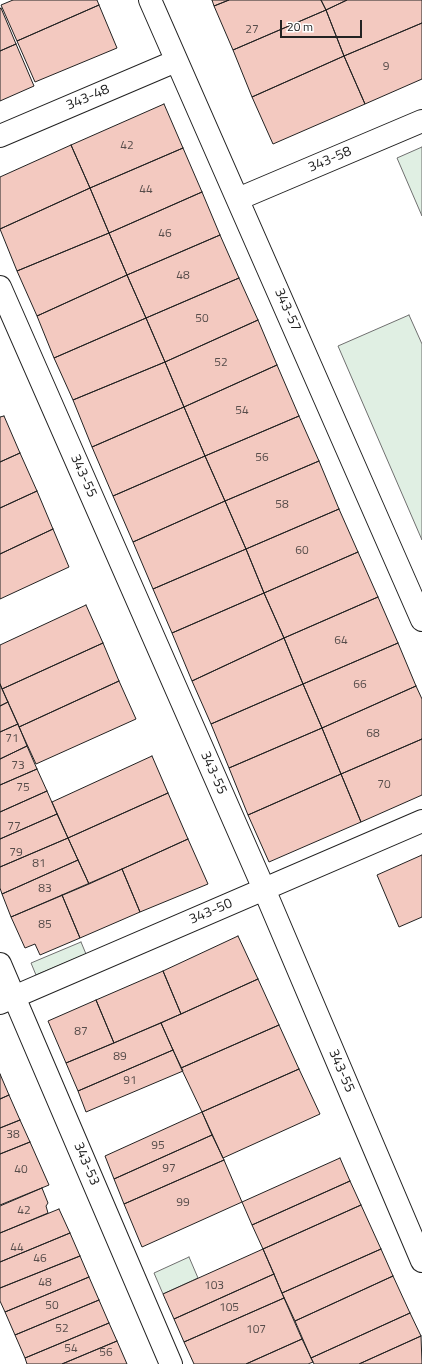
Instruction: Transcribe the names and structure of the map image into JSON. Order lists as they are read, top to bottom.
{
  "streets": {
    "street": [
      "343-48",
      "343-58",
      "343-57",
      "343-55",
      "343-50",
      "343-53"
    ]
  },
  "crossings": [
    ["343-48", "343-57"],
    ["343-58", "343-57"],
    ["343-55", "343-50"],
    ["343-50", "343-53"]
  ],
  "house_numbers": [
    "27",
    "9",
    "42",
    "44",
    "46",
    "48",
    "50",
    "52",
    "54",
    "56",
    "58",
    "60",
    "64",
    "66",
    "68",
    "71",
    "73",
    "70",
    "75",
    "77",
    "79",
    "81",
    "83",
    "85",
    "87",
    "89",
    "91",
    "38",
    "95",
    "97",
    "40",
    "99",
    "42",
    "44",
    "46",
    "48",
    "103",
    "50",
    "105",
    "52",
    "107",
    "54",
    "56"
  ],
  "scale_bar": "20 m"
}
